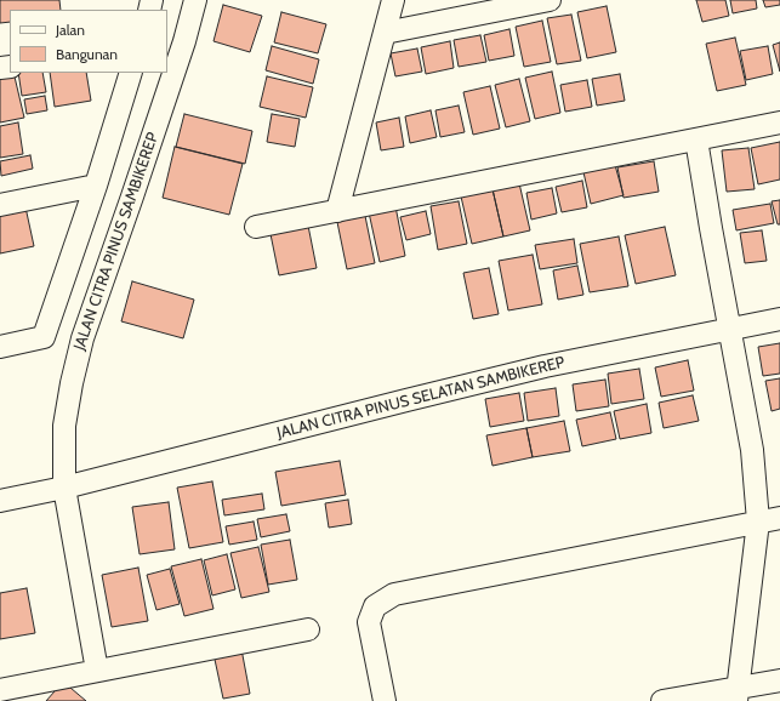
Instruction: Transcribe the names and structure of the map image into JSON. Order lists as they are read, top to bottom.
{
  "streets": {
    "street": ["JALAN CITRA PINUS SAMBIKEREP", "JALAN CITRA PINUS SELATAN SAMBIKEREP"]
  },
  "crossings": [
    ["JALAN CITRA PINUS SAMBIKEREP", "JALAN CITRA PINUS SELATAN SAMBIKEREP"]
  ],
  "legend": ["Jalan", "Bangunan"]
}
